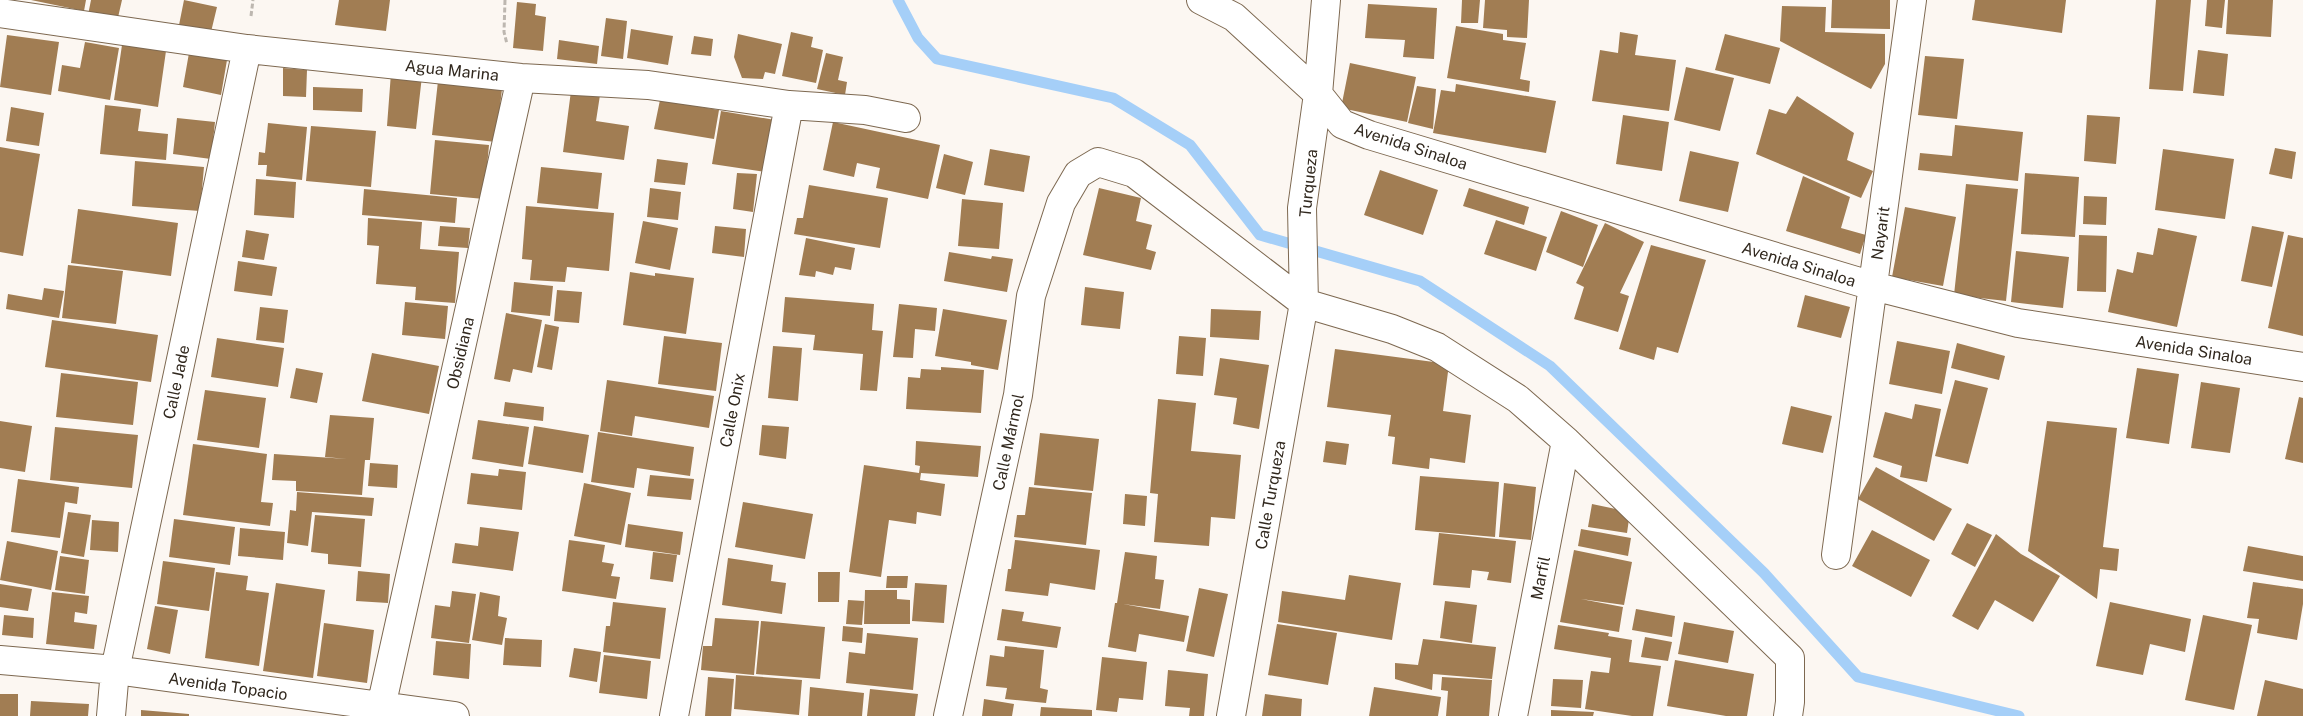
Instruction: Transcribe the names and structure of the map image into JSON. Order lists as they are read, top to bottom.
{
  "streets": {
    "street": [
      "Agua Marina",
      "Avenida Sinaloa",
      "Turqueza",
      "Nayarit",
      "Obsidiana",
      "Calle Jade",
      "Calle Onix",
      "Calle Mármol",
      "Calle Turqueza",
      "Marfil",
      "Avenida Topacio"
    ]
  },
  "crossings": [
    ["Agua Marina", "Obsidiana"],
    ["Agua Marina", "Calle Jade"],
    ["Agua Marina", "Calle Onix"],
    ["Avenida Sinaloa", "Turqueza"],
    ["Avenida Sinaloa", "Nayarit"],
    ["Turqueza", "Calle Turqueza"],
    ["Obsidiana", "Avenida Topacio"],
    ["Calle Jade", "Avenida Topacio"],
    ["Calle Mármol", "Calle Turqueza"]
  ]
}
